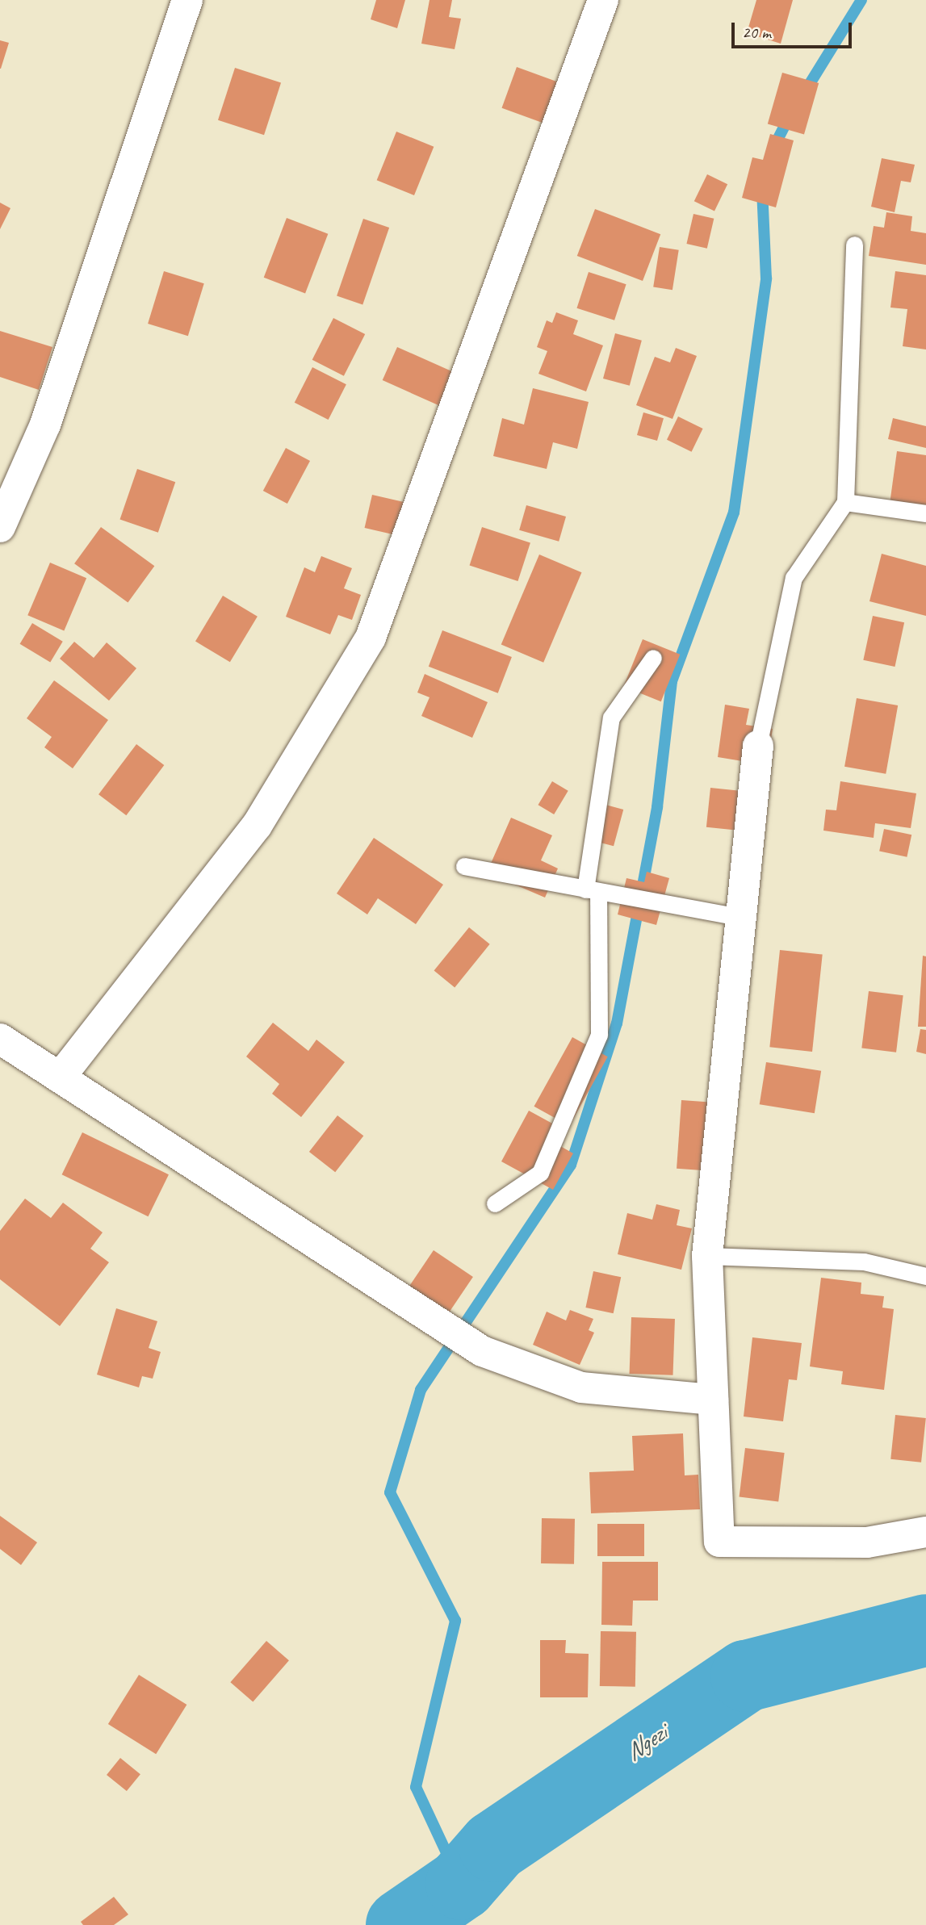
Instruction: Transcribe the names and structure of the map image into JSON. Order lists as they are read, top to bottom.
{
  "water": ["Ngezi"],
  "scale_bar": "20 m"
}
